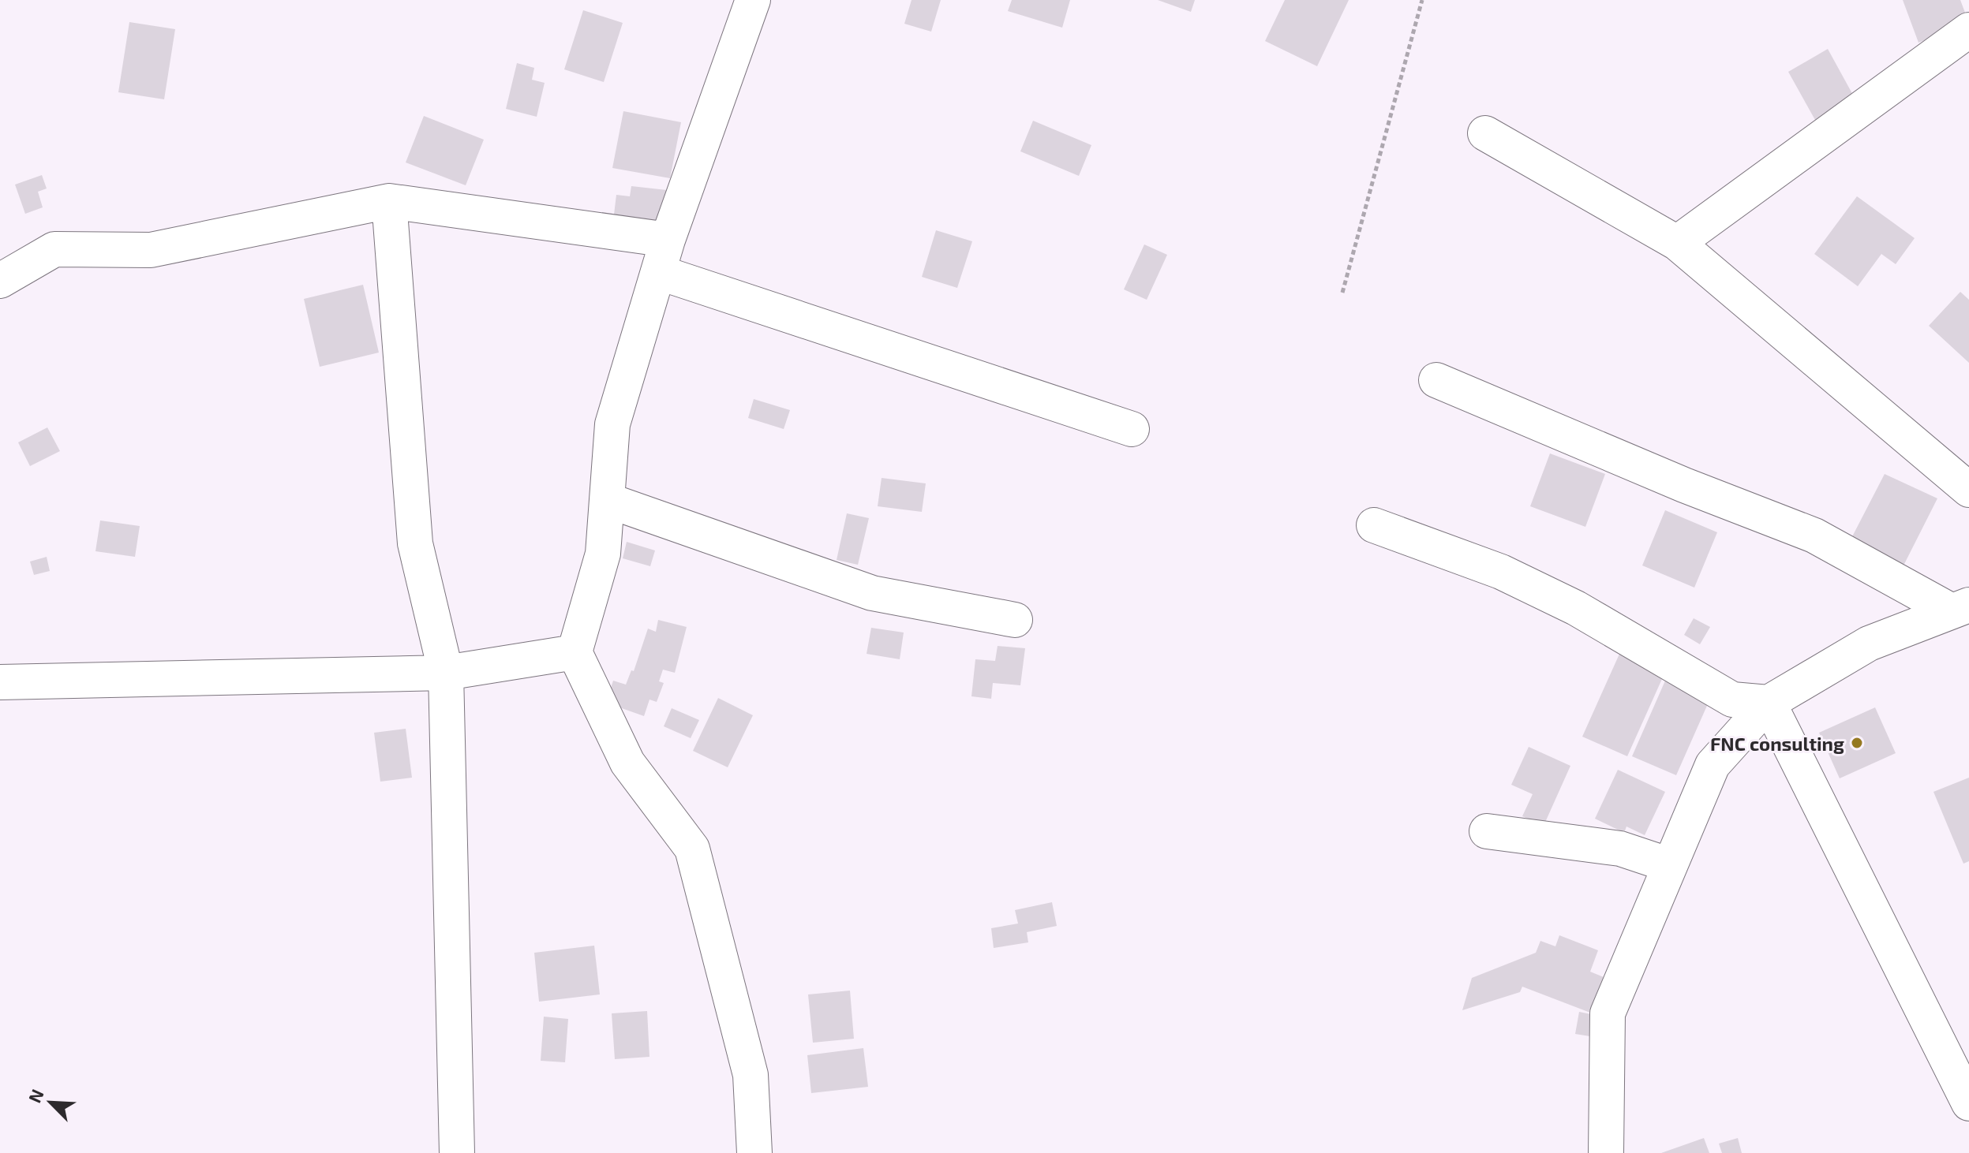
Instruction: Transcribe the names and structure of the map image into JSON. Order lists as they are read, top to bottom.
{
  "places": ["FNC consulting"],
  "north": "top left"
}
